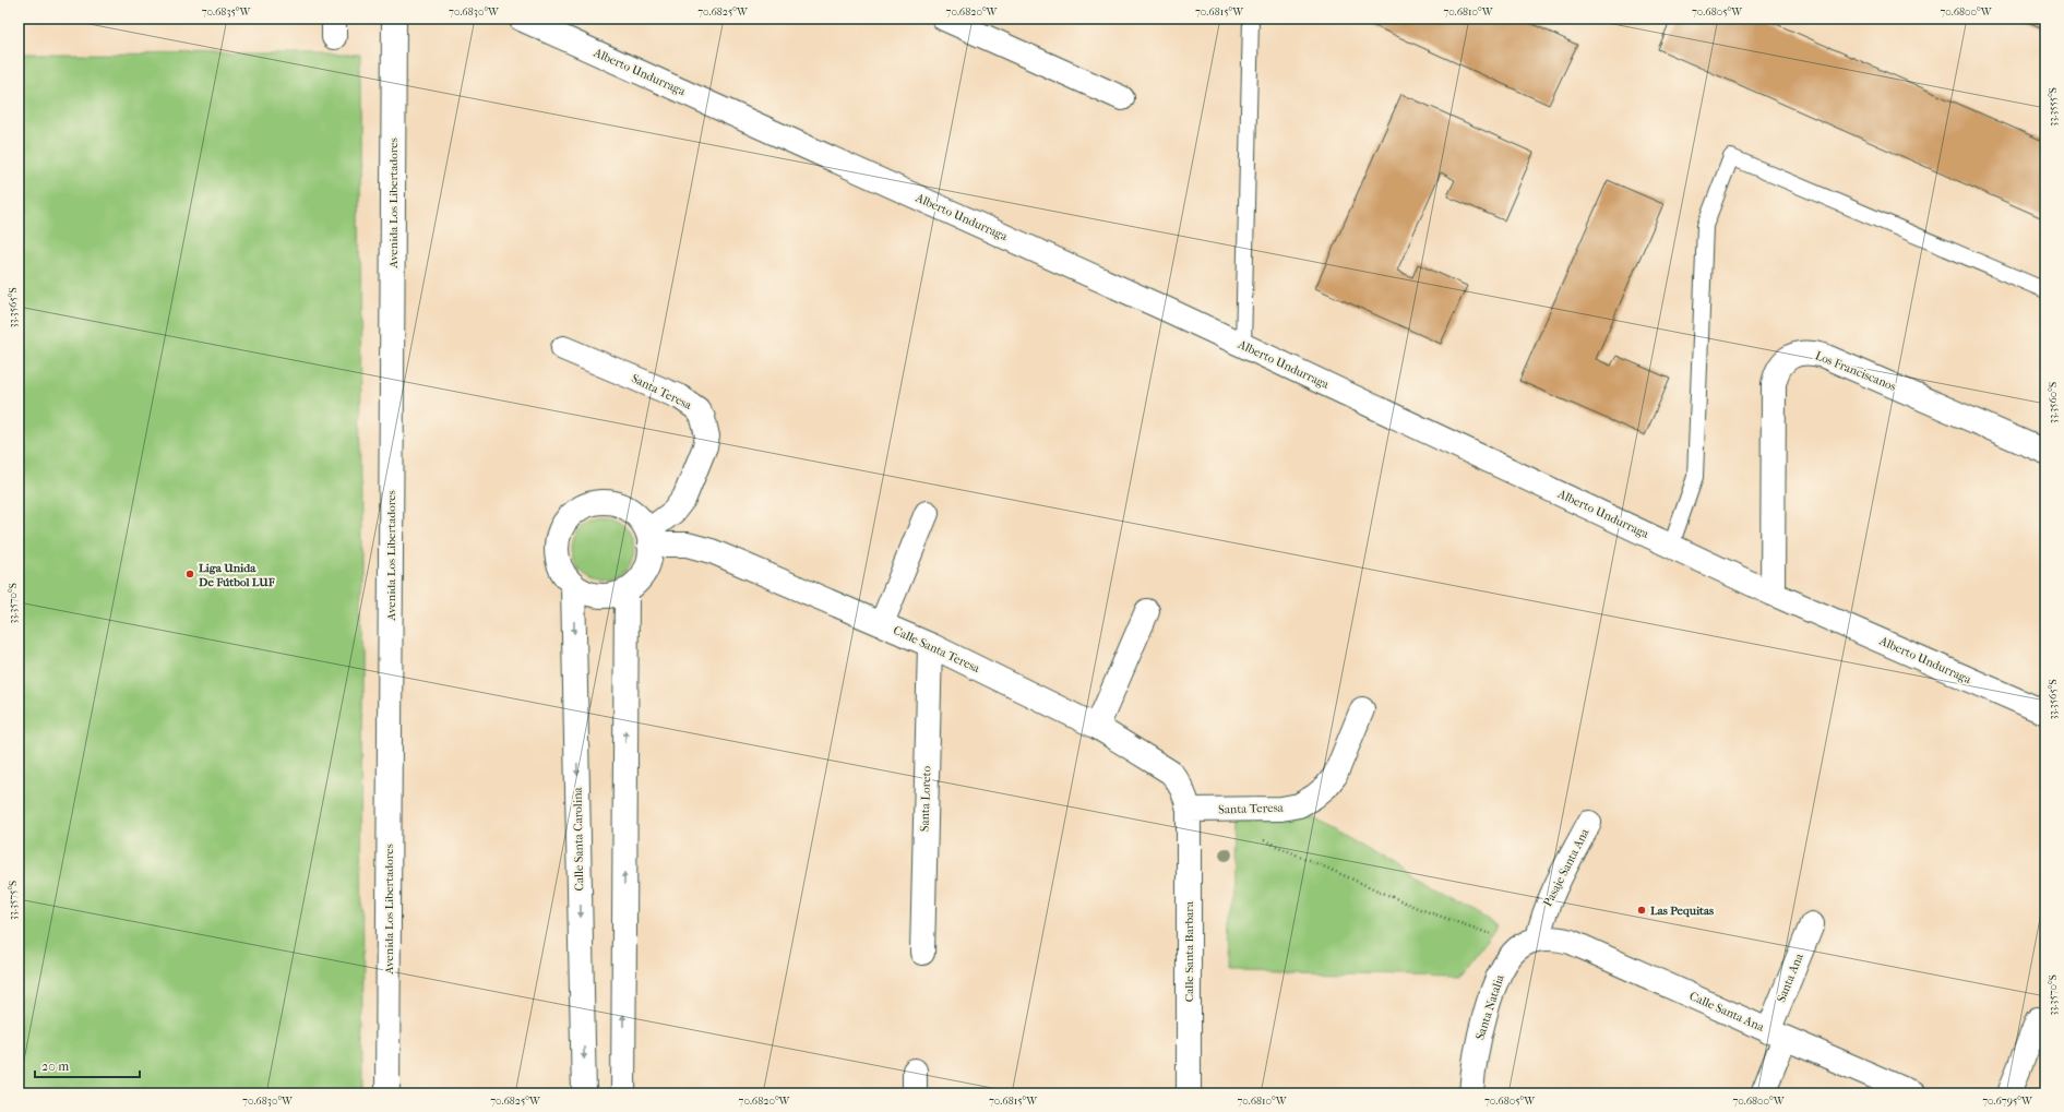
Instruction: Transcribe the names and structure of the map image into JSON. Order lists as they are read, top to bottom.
{
  "streets": {
    "street": [
      "Alberto Undurraga",
      "Avenida Los Libertadores",
      "Los Franciscanos",
      "Santa Teresa",
      "Calle Santa Teresa",
      "Santa Loreto",
      "Calle Santa Carolina",
      "Pasaje Santa Ana",
      "Calle Santa Barbara",
      "Santa Ana",
      "Santa Natalia",
      "Calle Santa Ana"
    ]
  },
  "crossings": [
    ["Alberto Undurraga", "Los Franciscanos"],
    ["Santa Teresa", "Calle Santa Teresa"],
    ["Santa Teresa", "Calle Santa Carolina"],
    ["Santa Teresa", "Calle Santa Barbara"],
    ["Calle Santa Teresa", "Santa Loreto"],
    ["Calle Santa Teresa", "Calle Santa Carolina"],
    ["Calle Santa Teresa", "Calle Santa Barbara"],
    ["Pasaje Santa Ana", "Santa Natalia"],
    ["Pasaje Santa Ana", "Calle Santa Ana"],
    ["Santa Ana", "Calle Santa Ana"],
    ["Santa Natalia", "Calle Santa Ana"]
  ],
  "places": ["Liga Unida De Fútbol LUF", "Las Pequitas"],
  "scale_bar": "20 m",
  "coordinates": [
    "70.6835°W",
    "70.6830°W",
    "70.6825°W",
    "70.6820°W",
    "70.6815°W",
    "70.6810°W",
    "70.6805°W",
    "70.6800°W",
    "33.3555°S",
    "33.3565°S",
    "33.3560°S",
    "33.3570°S",
    "33.3575°S",
    "70.6795°W"
  ]
}
